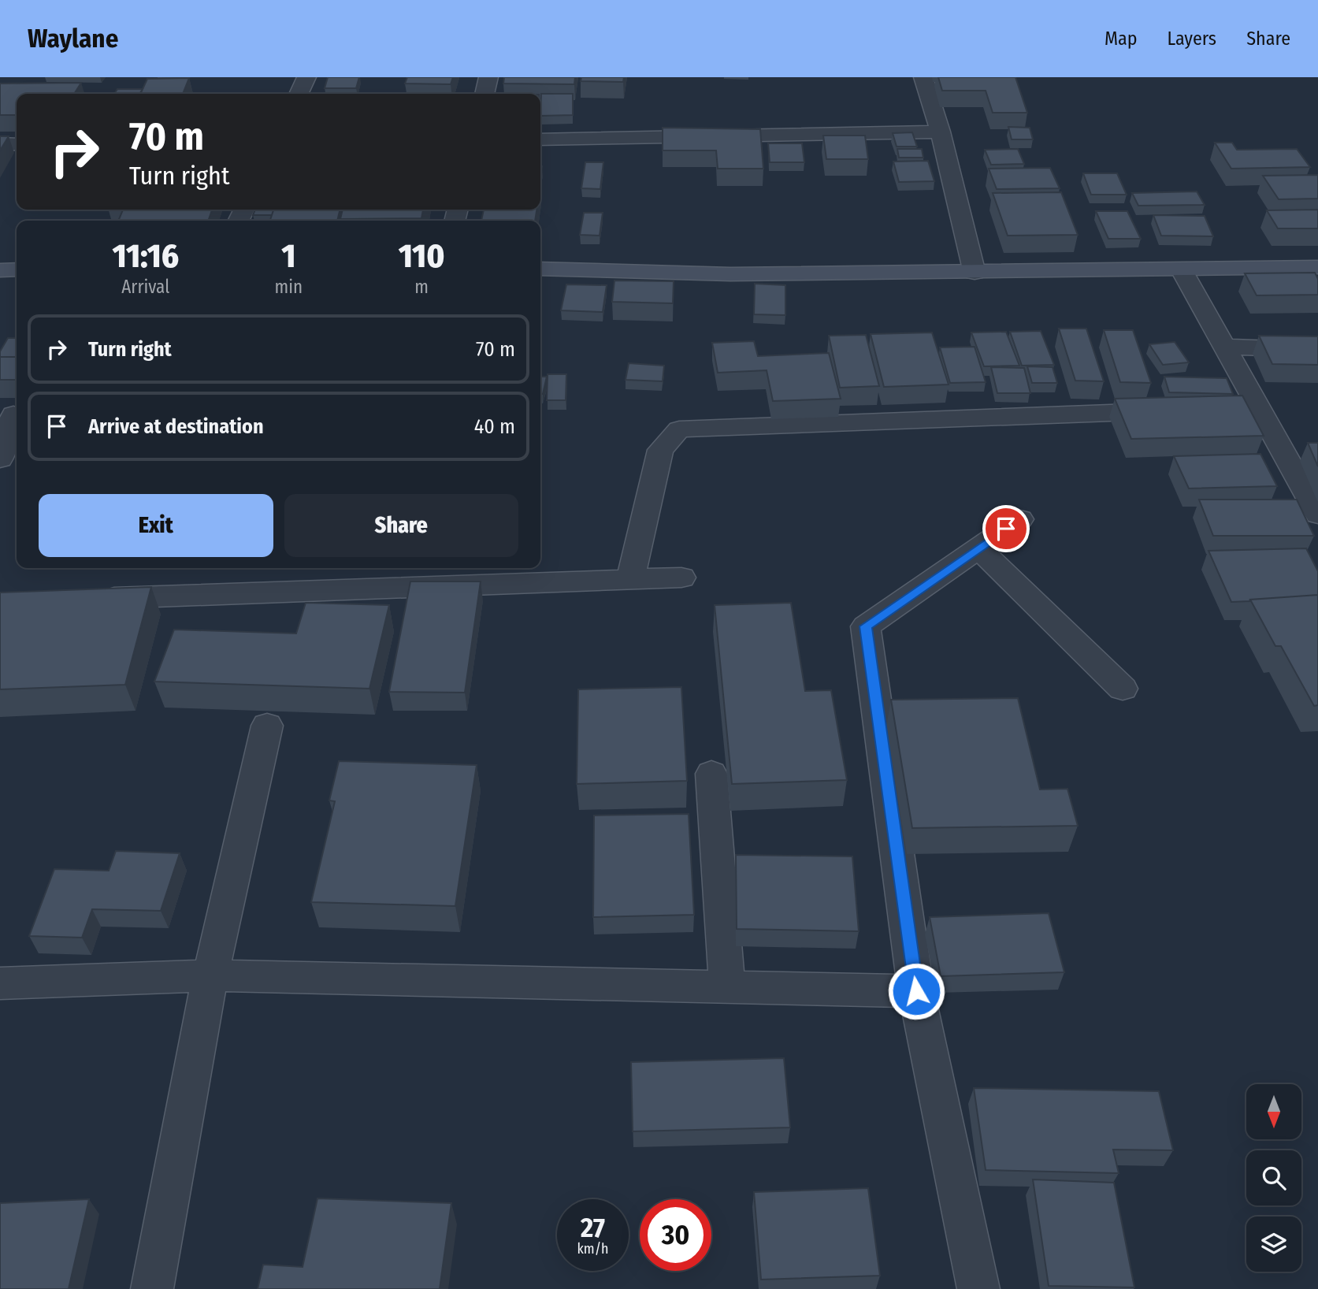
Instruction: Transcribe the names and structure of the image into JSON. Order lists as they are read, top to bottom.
{
  "north": "bottom",
  "page": {
    "header": "Waylane",
    "nav": ["Map", "Layers", "Share"],
    "turn": ["70 m", "Turn right"],
    "eta": [
      "11:16",
      "Arrival",
      "1",
      "min",
      "110",
      "m"
    ],
    "list": [
      {
        "name": "Turn right",
        "value": "70 m"
      },
      {
        "name": "Arrive at destination",
        "value": "40 m"
      }
    ],
    "buttons": ["Exit", "Share"],
    "speed": "27 km/h",
    "limit": "30"
  }
}
